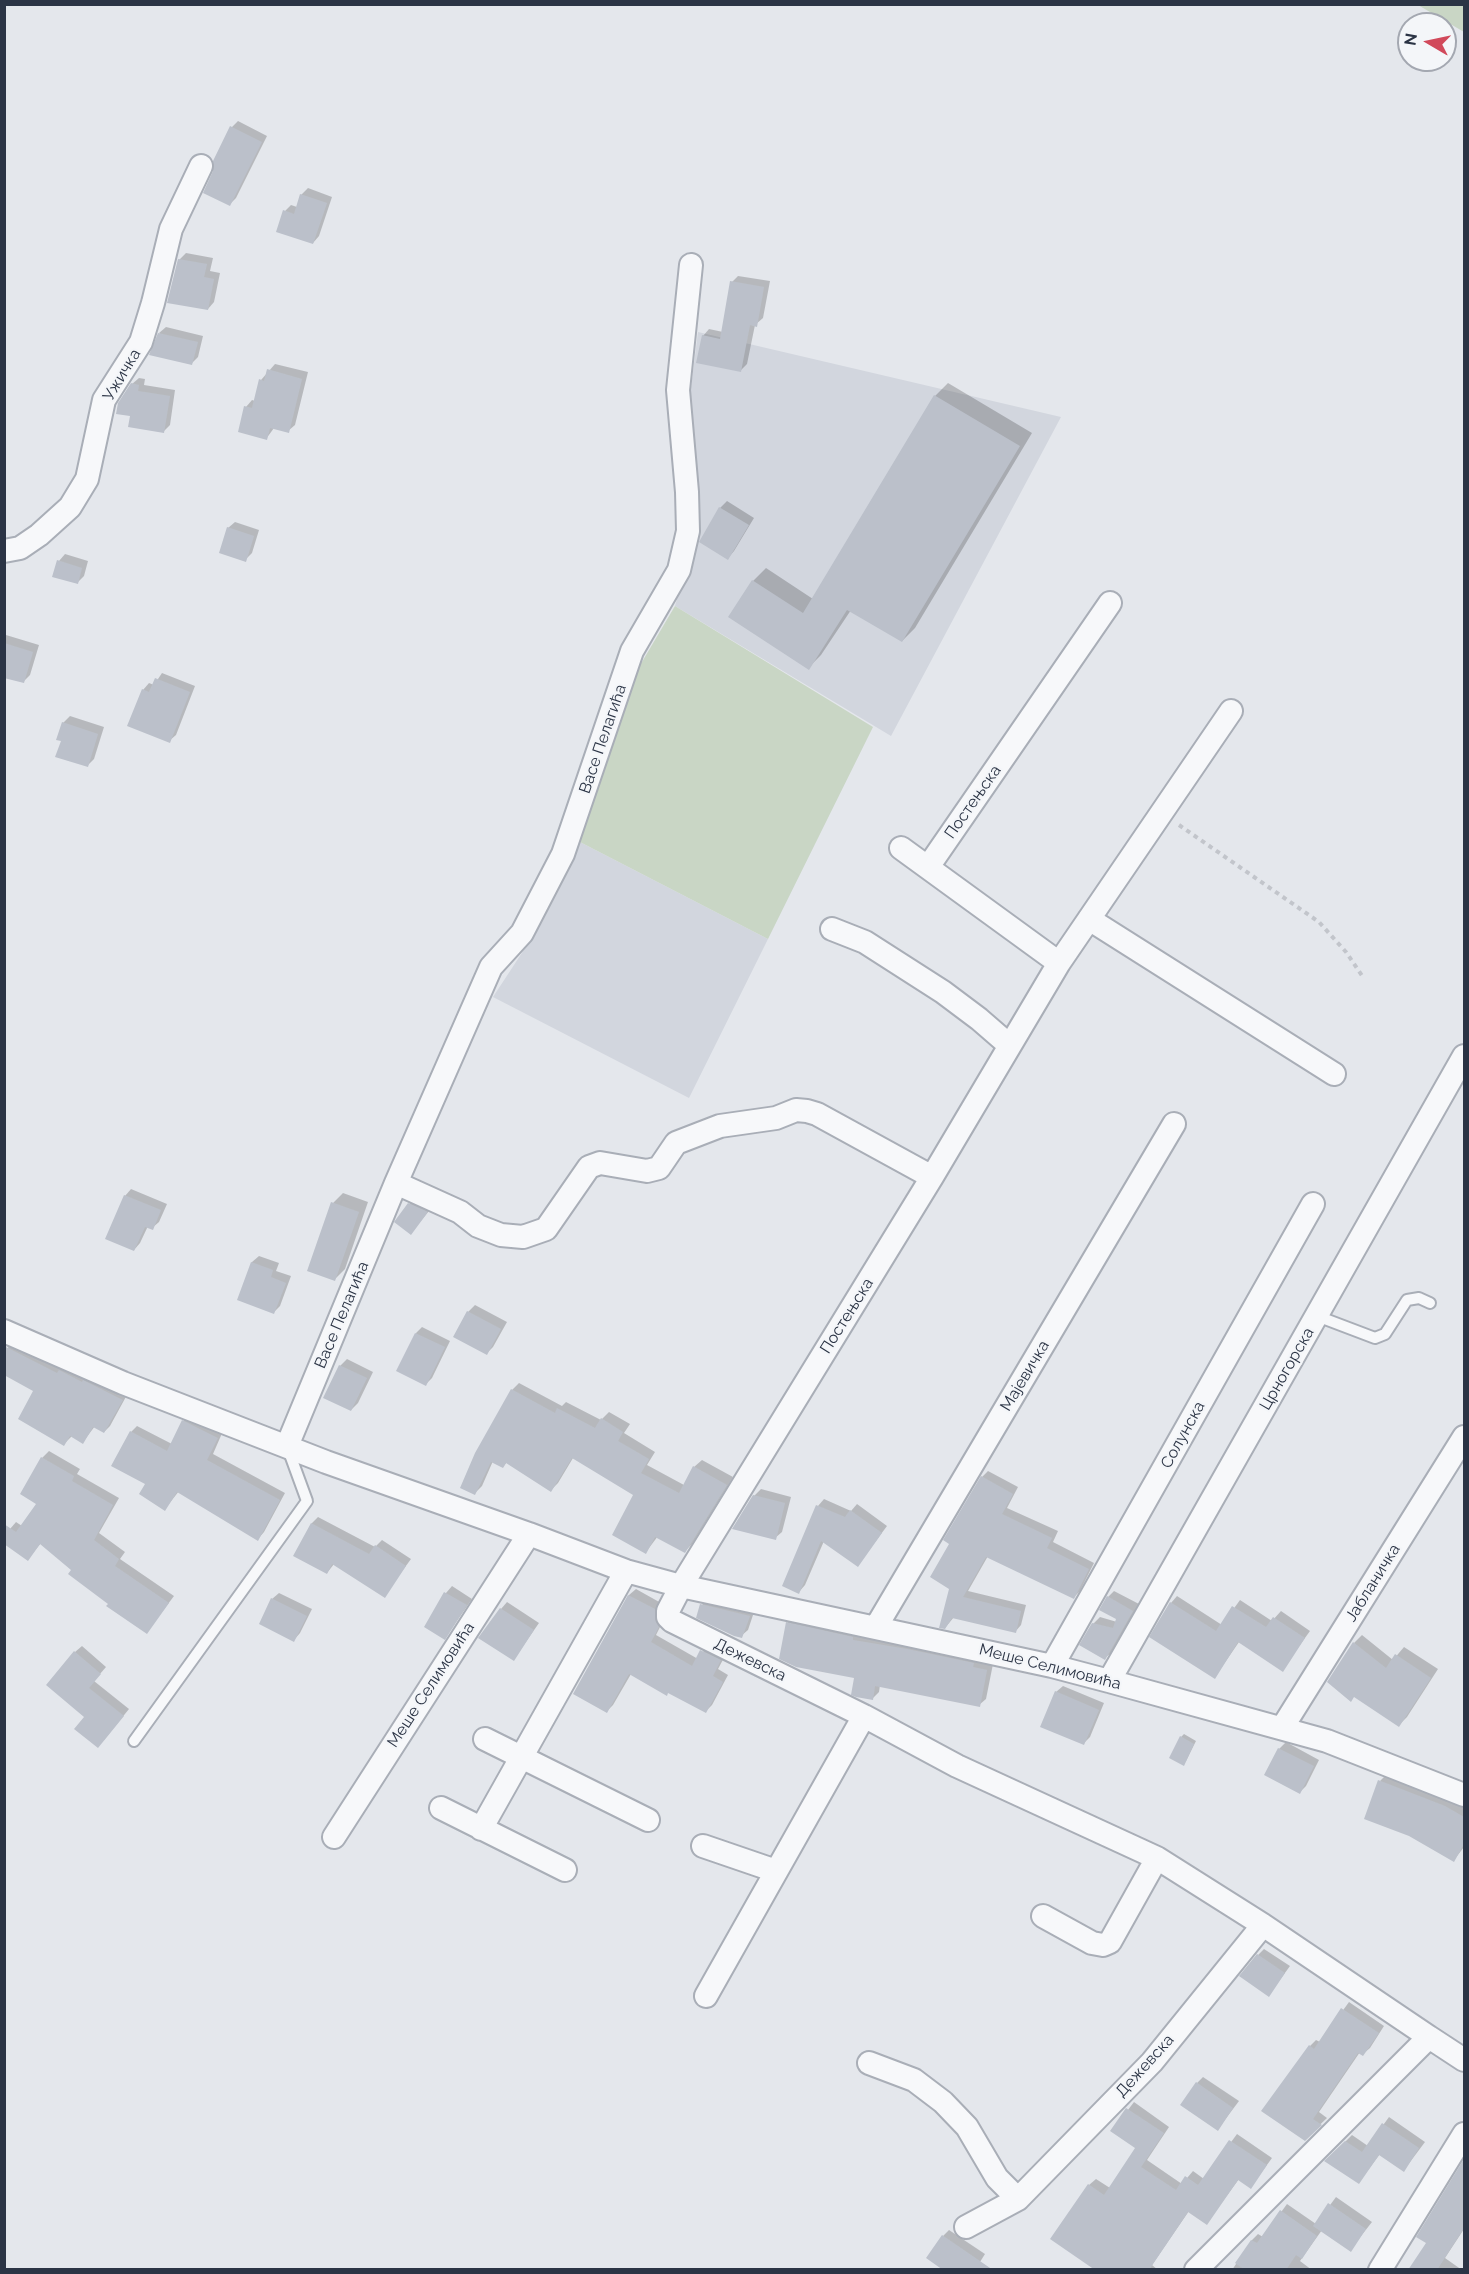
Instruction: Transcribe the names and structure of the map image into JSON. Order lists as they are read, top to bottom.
{
  "streets": {
    "street": [
      "Ужичка",
      "Васе Пелагића",
      "Постењска",
      "Црногорска",
      "Мајевичка",
      "Солунска",
      "Јабланичка",
      "Дежевска",
      "Меше Селимовића"
    ]
  },
  "crossings": [
    ["Васе Пелагића", "Меше Селимовића"],
    ["Постењска", "Дежевска"],
    ["Постењска", "Меше Селимовића"],
    ["Црногорска", "Меше Селимовића"],
    ["Мајевичка", "Меше Селимовића"],
    ["Солунска", "Меше Селимовића"],
    ["Јабланичка", "Меше Селимовића"],
    ["Дежевска", "Меше Селимовића"]
  ],
  "north": "left"
}
